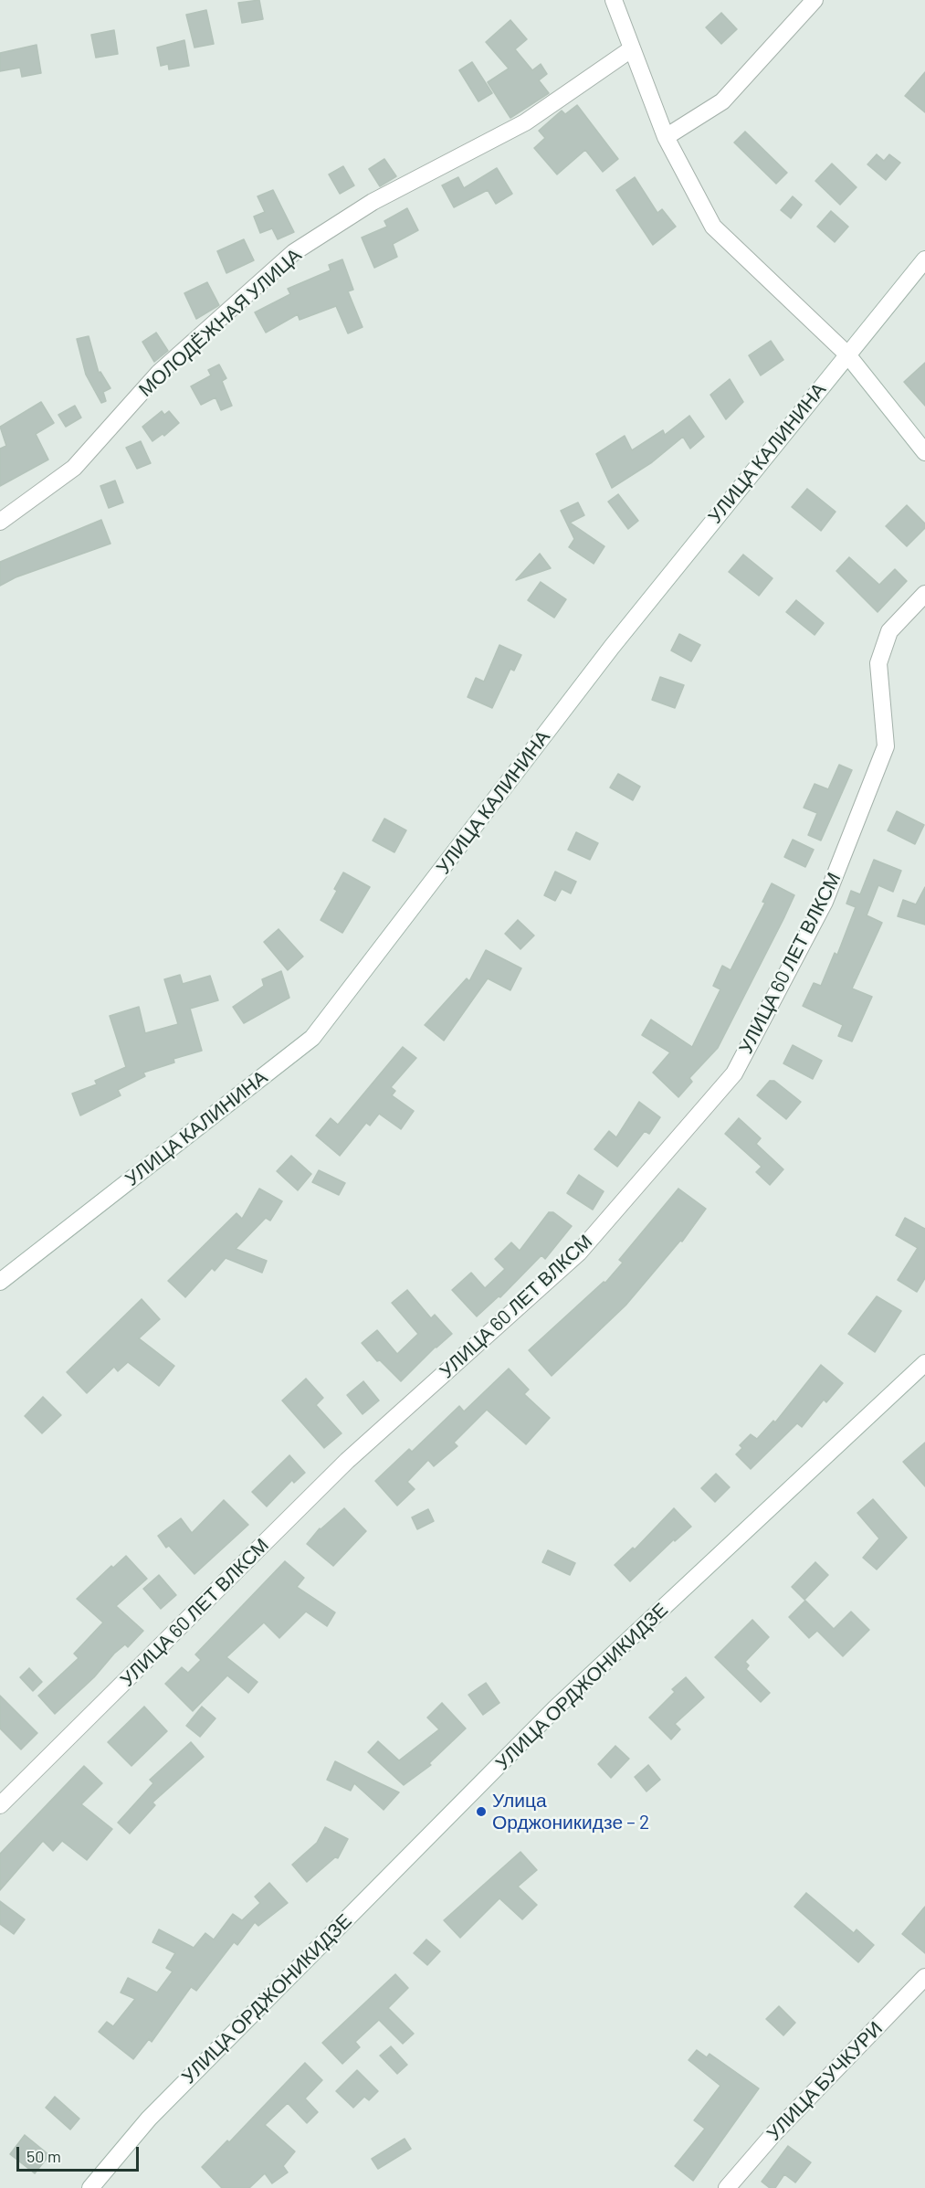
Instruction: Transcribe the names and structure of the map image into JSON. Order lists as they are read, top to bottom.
{
  "streets": {
    "street": [
      "МОЛОДЁЖНАЯ УЛИЦА",
      "УЛИЦА КАЛИНИНА",
      "УЛИЦА 60 ЛЕТ ВЛКСМ",
      "УЛИЦА ОРДЖОНИКИДЗЕ",
      "УЛИЦА БУЧКУРИ"
    ]
  },
  "places": ["Улица Орджоникидзе – 2"],
  "scale_bar": "50 m"
}
